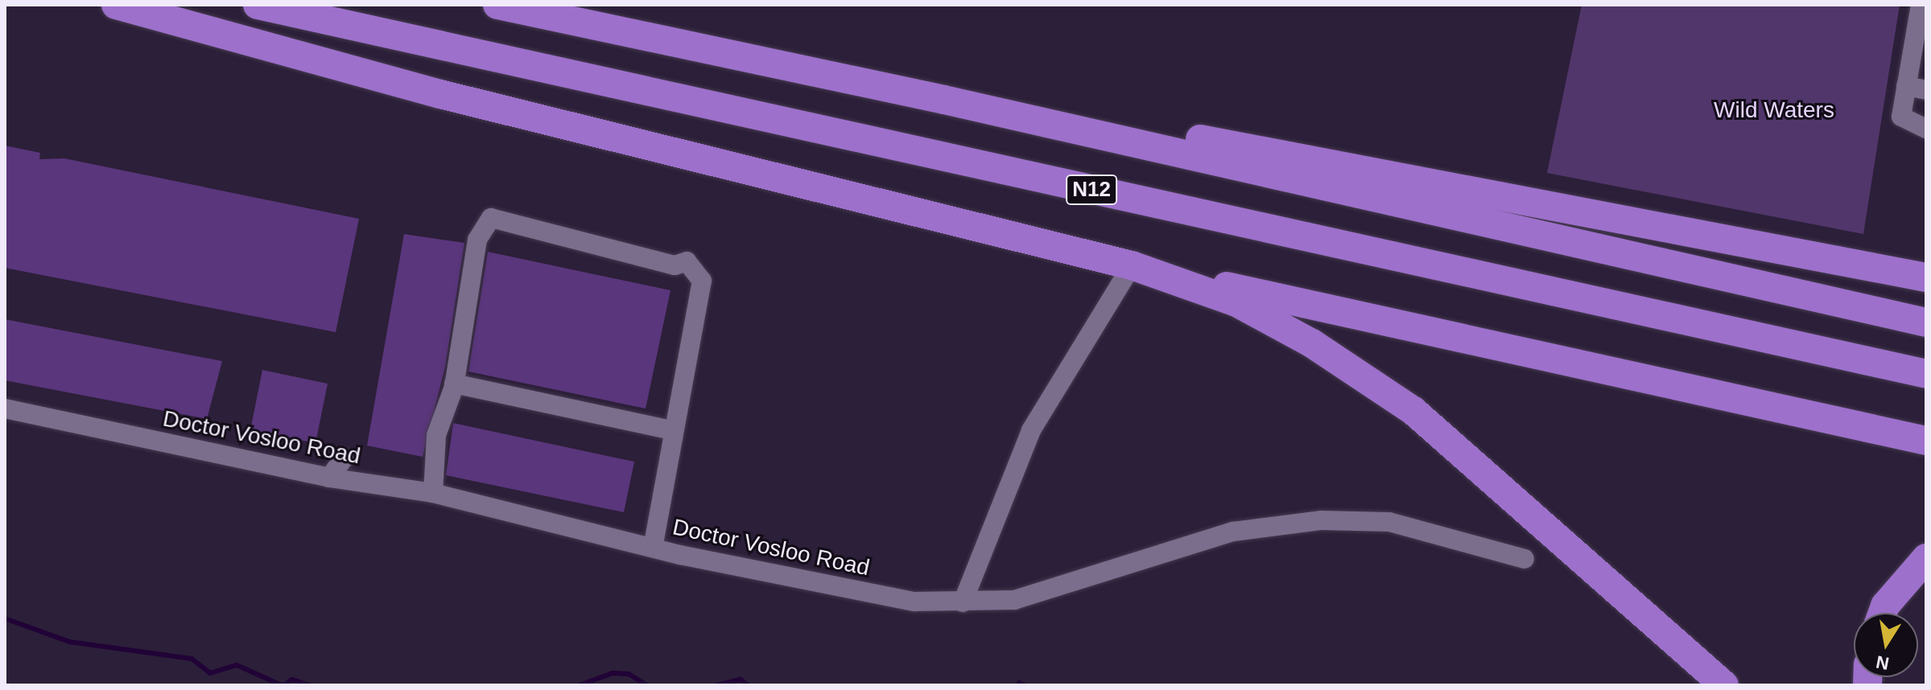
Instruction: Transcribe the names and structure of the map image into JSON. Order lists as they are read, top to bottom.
{
  "streets": {
    "highway": ["N12"],
    "street": ["Doctor Vosloo Road"]
  },
  "parks": ["Wild Waters"],
  "north": "bottom"
}
